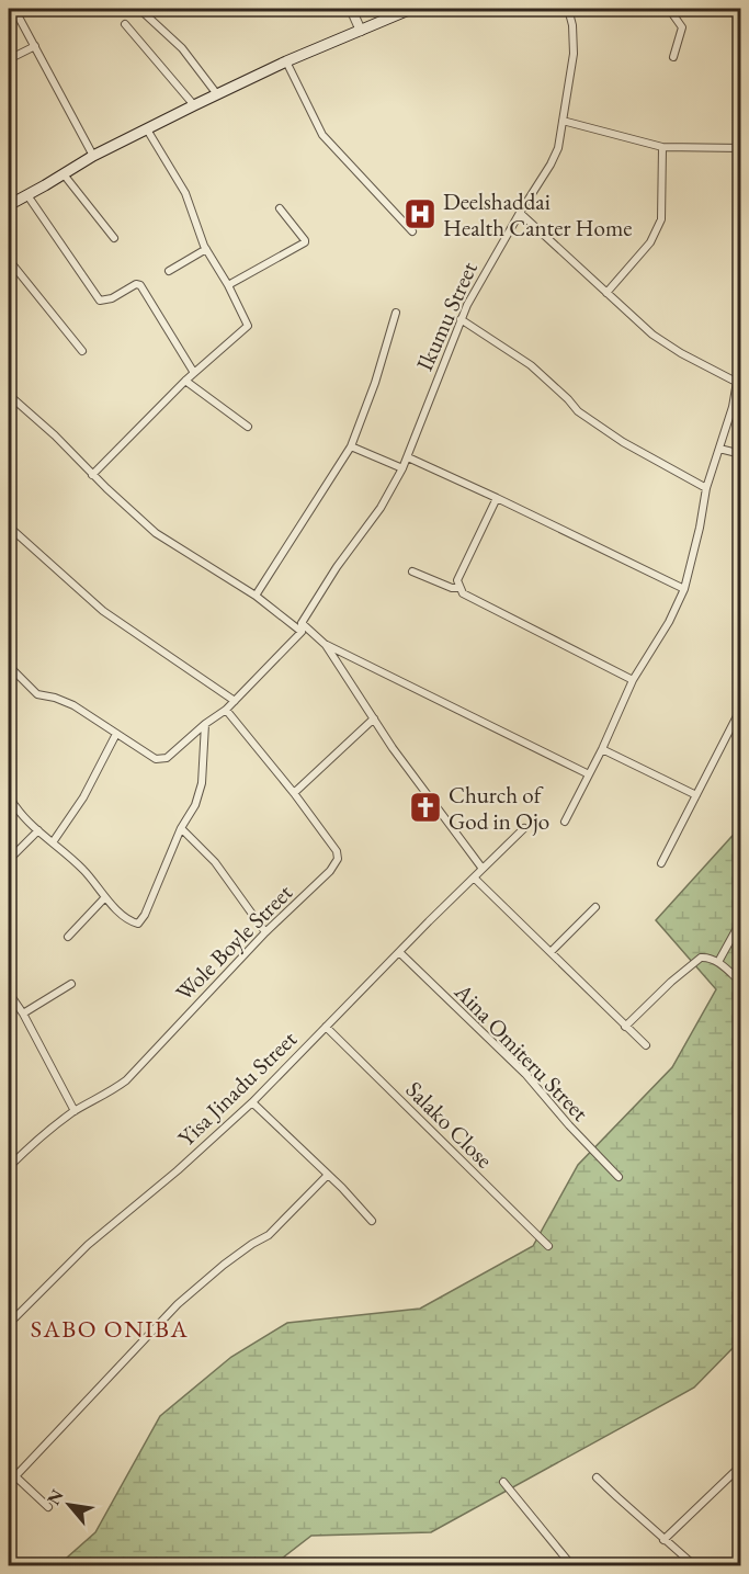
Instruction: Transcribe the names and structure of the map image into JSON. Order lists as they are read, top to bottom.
{
  "streets": {
    "street": [
      "Ikumu Street",
      "Wole Boyle Street",
      "Aina Omiteru Street",
      "Yisa Jinadu Street",
      "Salako Close"
    ]
  },
  "crossings": [
    ["Aina Omiteru Street", "Yisa Jinadu Street"],
    ["Yisa Jinadu Street", "Salako Close"]
  ],
  "districts": ["SABO ONIBA"],
  "places": {
    "hospital": ["Deelshaddai Health Canter Home"],
    "church": ["Church of God in Ojo"]
  },
  "north": "top left"
}
